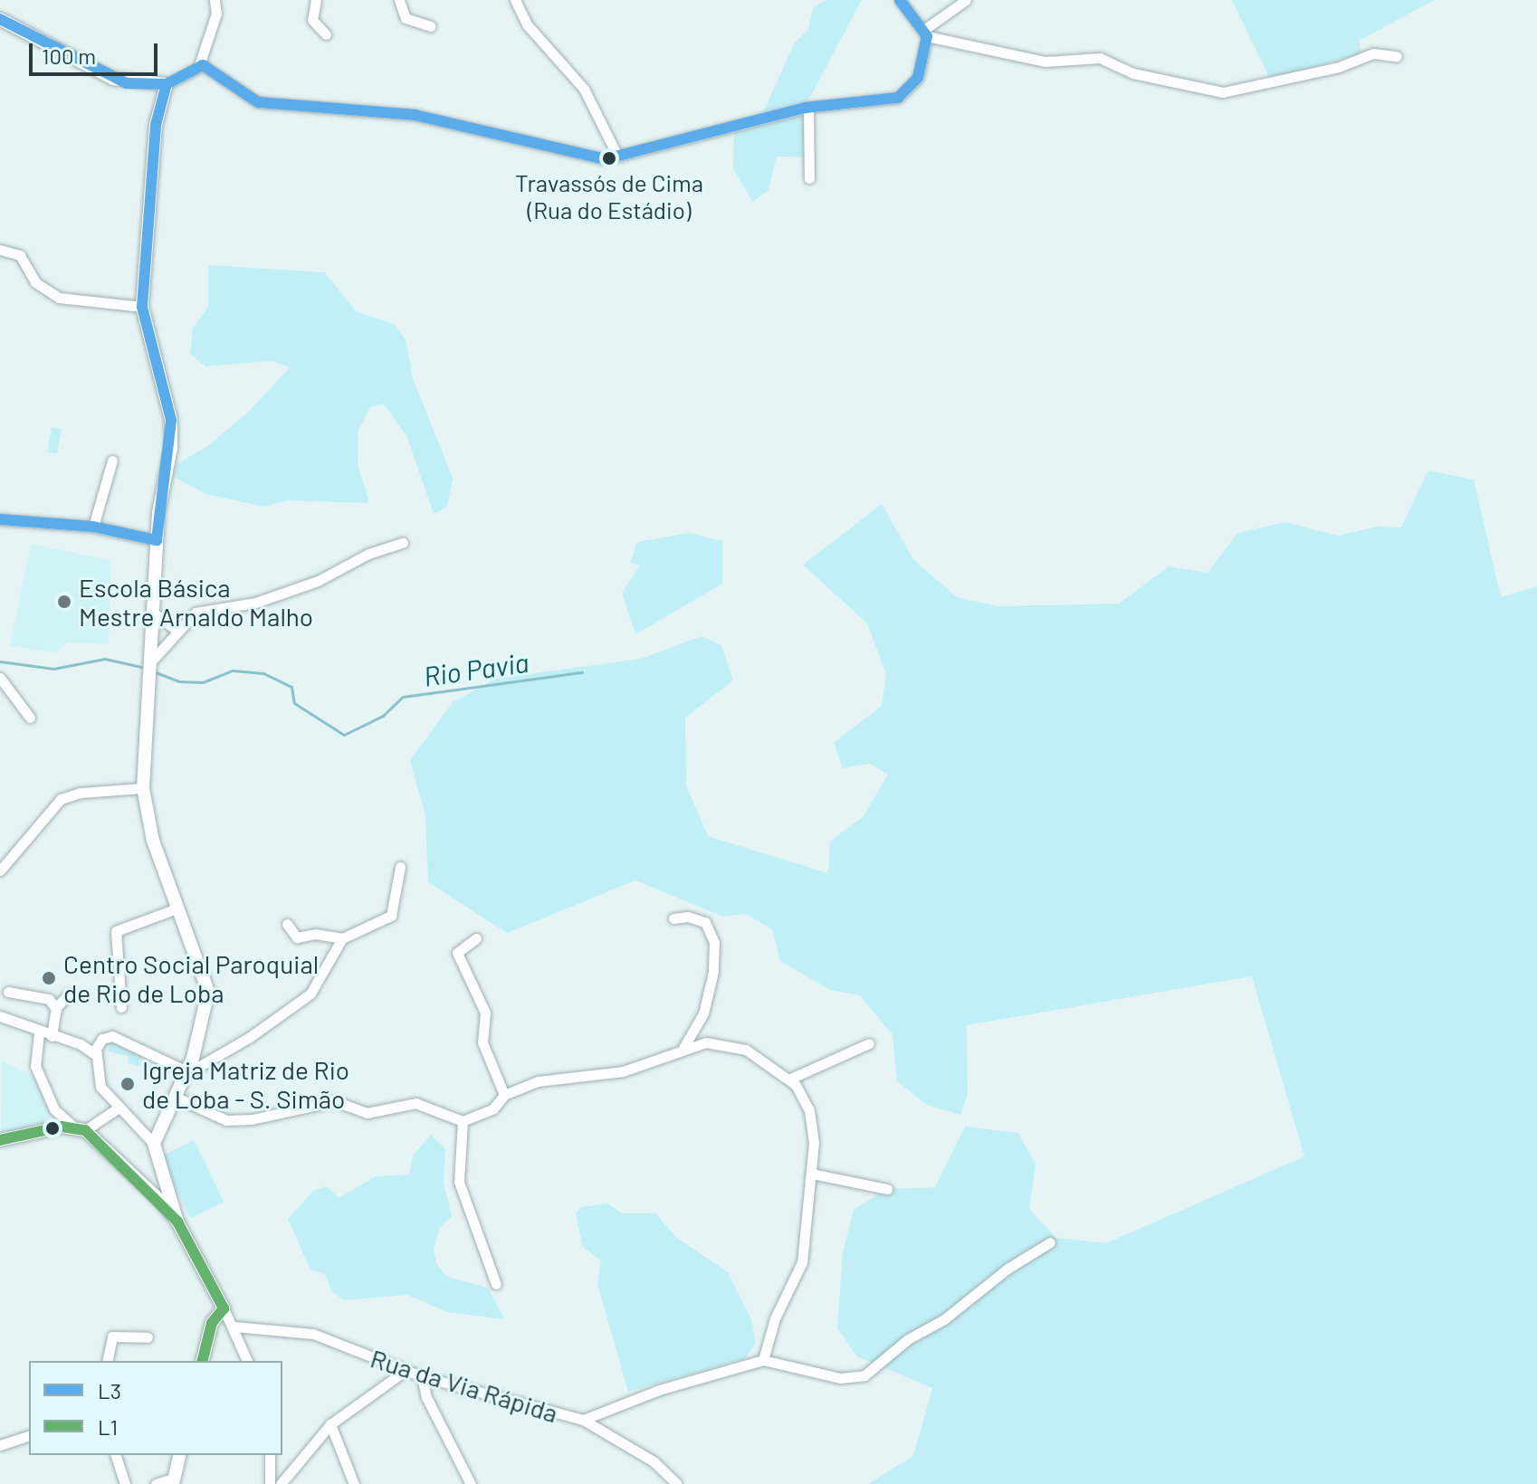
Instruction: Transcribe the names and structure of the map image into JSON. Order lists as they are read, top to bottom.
{
  "streets": {
    "street": ["Rua da Via Rápida"]
  },
  "water": ["Rio Pavia"],
  "places": [
    "Travassós de Cima (Rua do Estádio)",
    "Escola Básica Mestre Arnaldo Malho",
    "Centro Social Paroquial de Rio de Loba",
    "Igreja Matriz de Rio de Loba - S. Simão"
  ],
  "lines": ["transit line L3", "transit line L1"],
  "legend": ["L3", "L1"],
  "scale_bar": "100 m"
}
